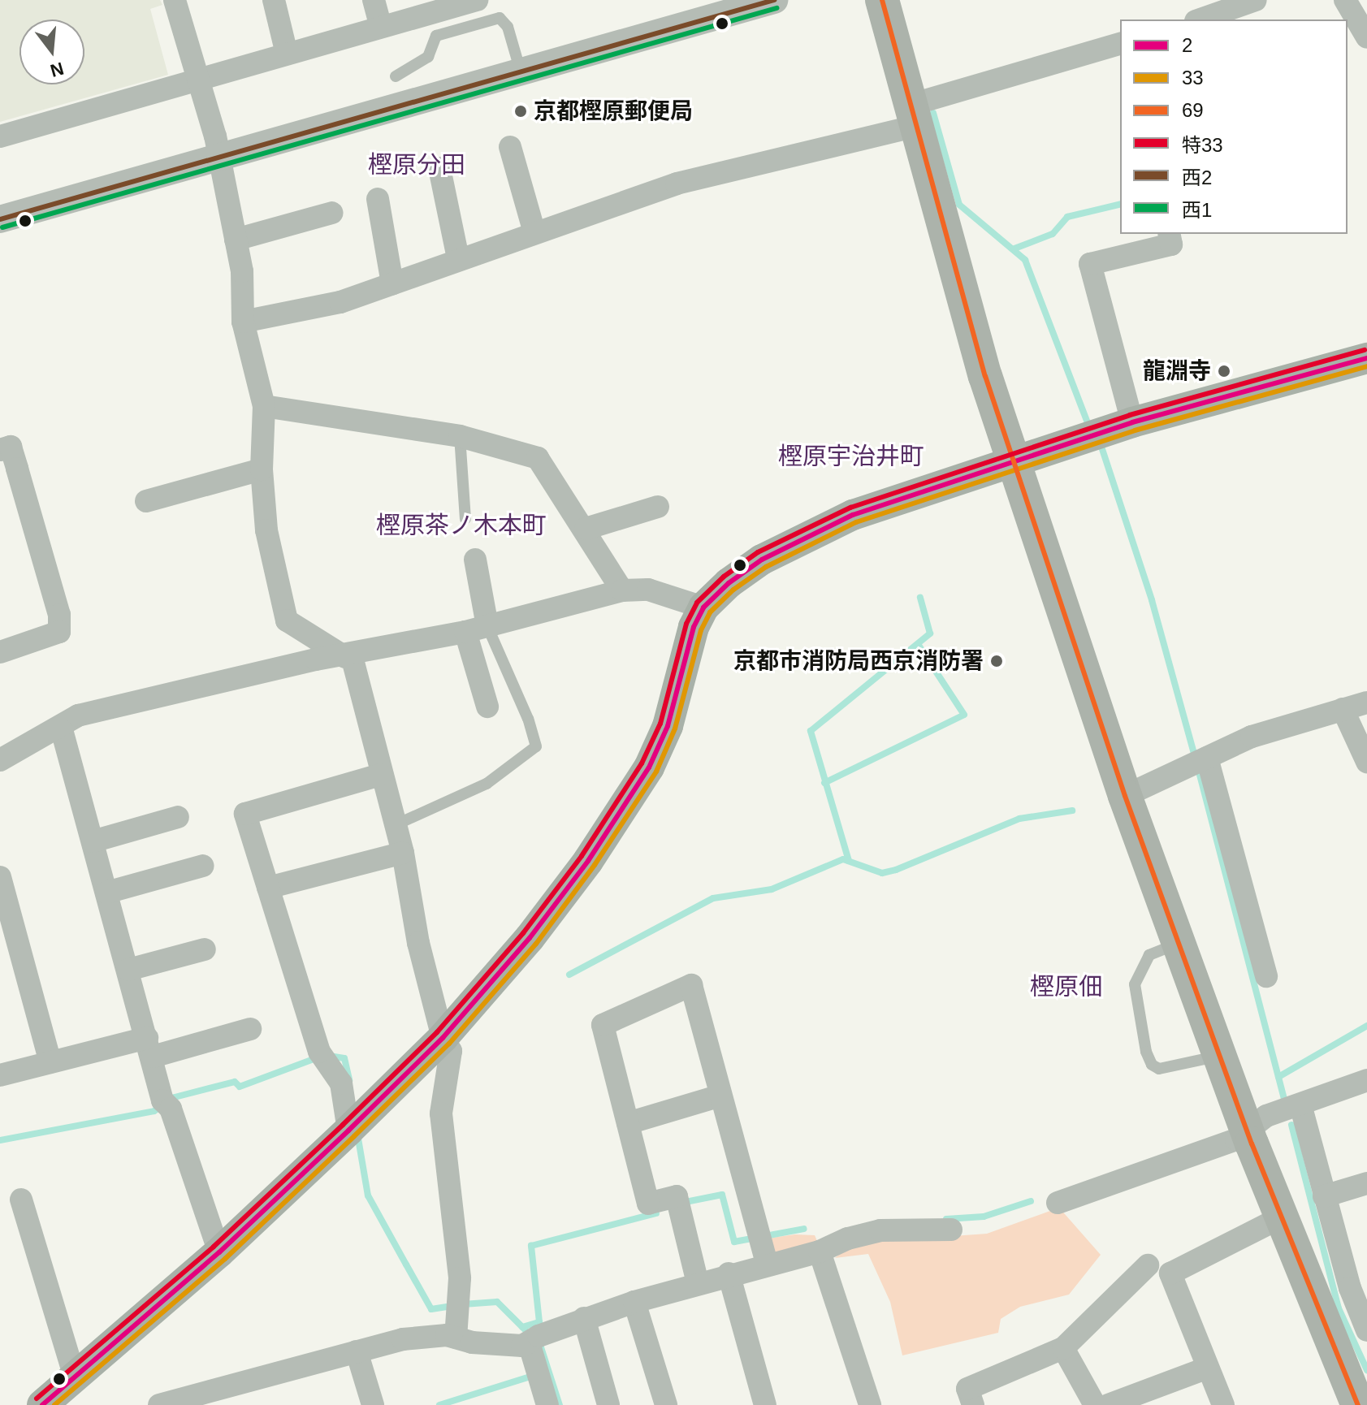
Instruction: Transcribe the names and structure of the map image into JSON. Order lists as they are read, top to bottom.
{
  "districts": [
    "樫原分田",
    "樫原宇治井町",
    "樫原茶ノ木本町",
    "樫原佃"
  ],
  "places": ["京都樫原郵便局", "龍淵寺", "京都市消防局西京消防署"],
  "lines": [
    "transit line 69",
    "transit line 西2",
    "transit line 西1",
    "transit line 特33",
    "transit line 2",
    "transit line 33"
  ],
  "legend": [
    "2",
    "33",
    "69",
    "特33",
    "西2",
    "西1"
  ],
  "north": "bottom"
}
